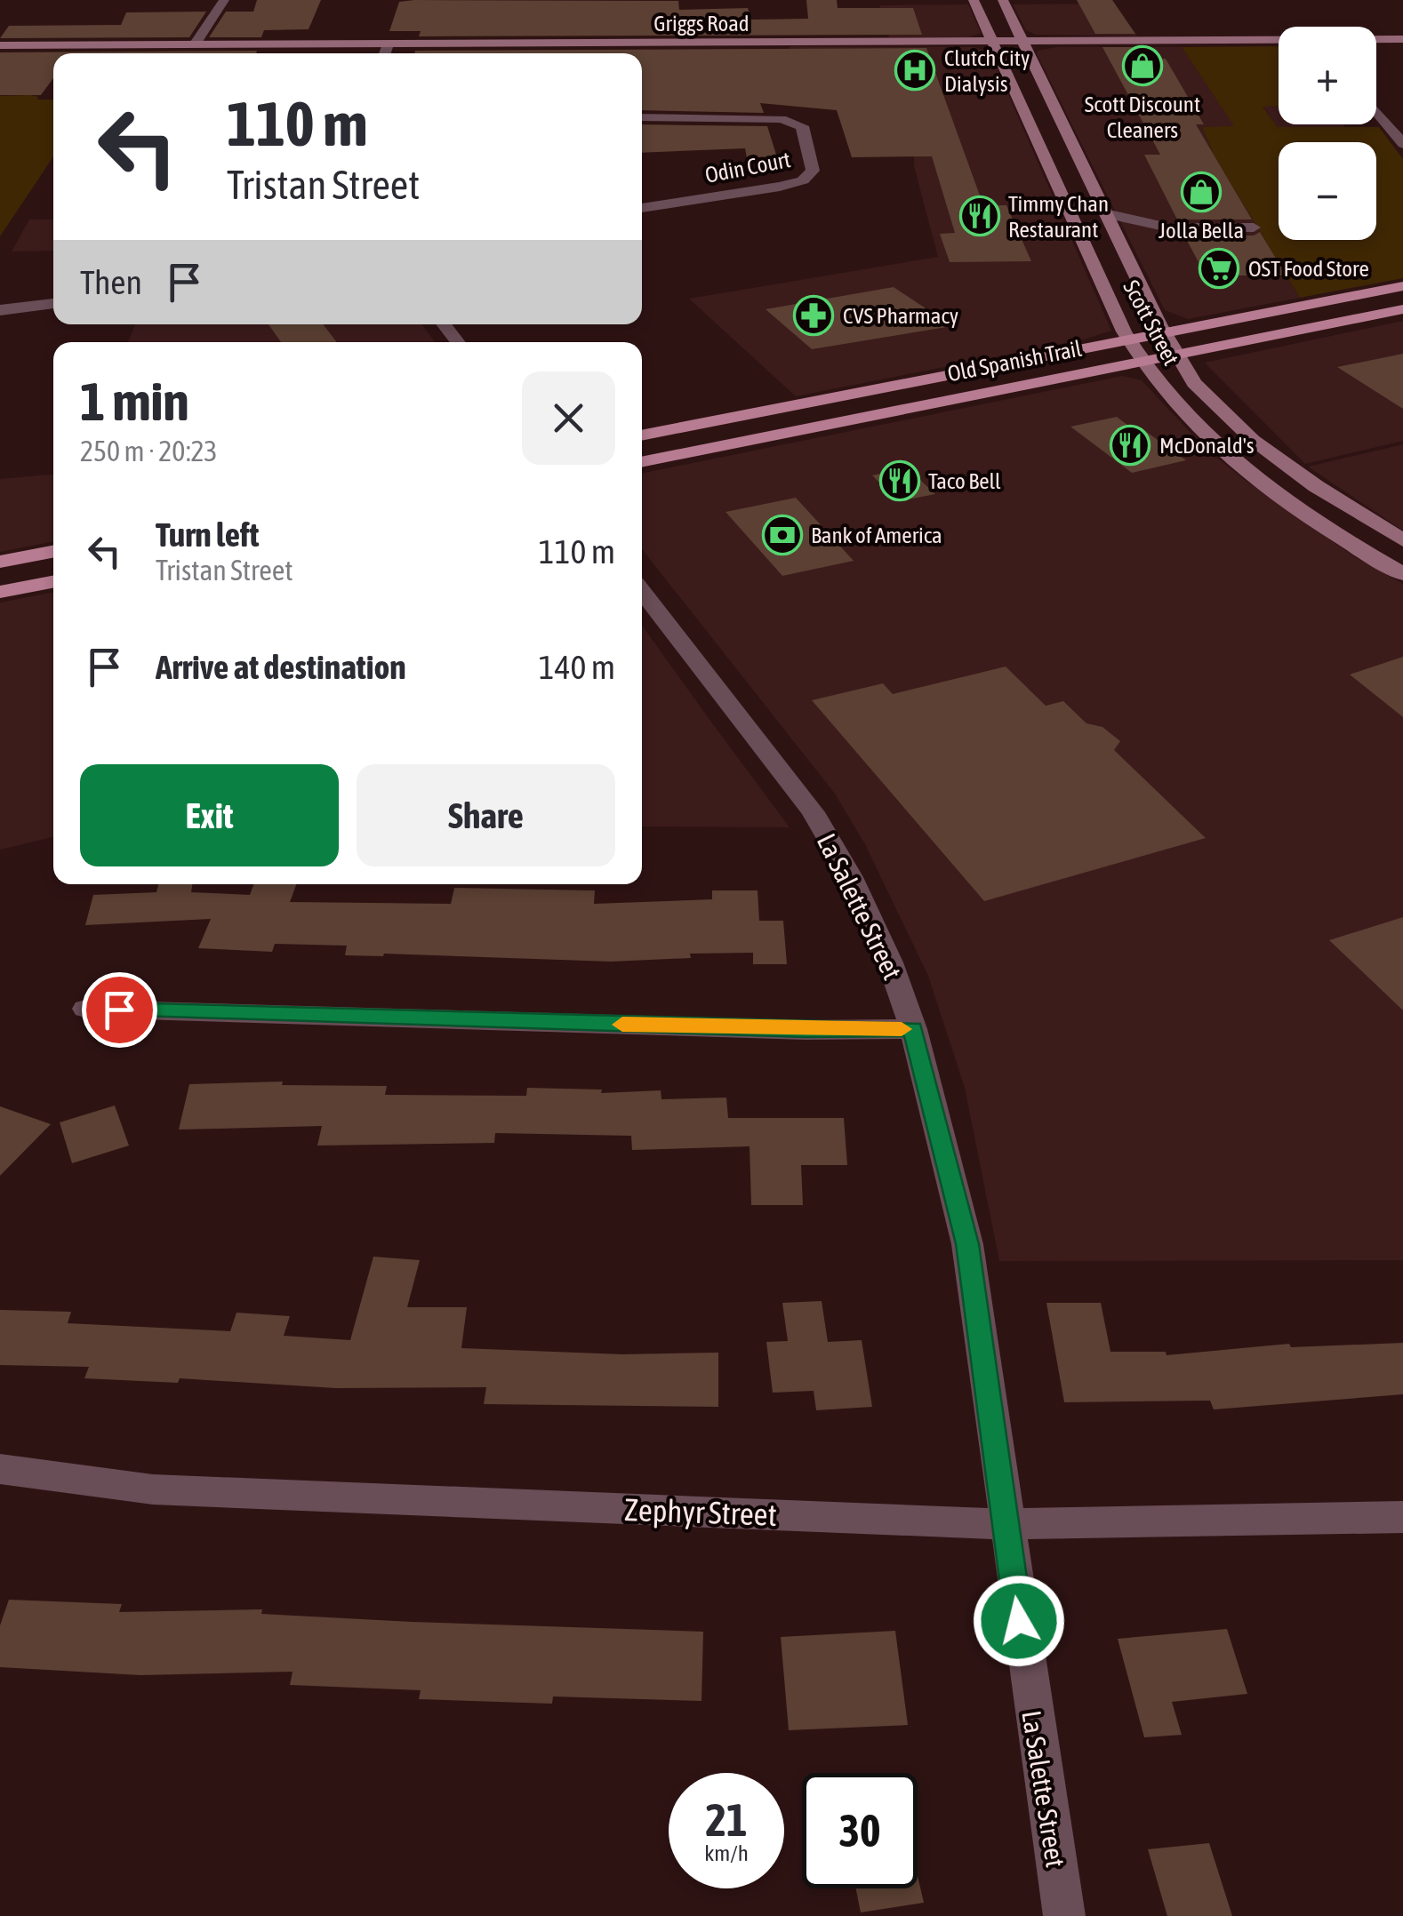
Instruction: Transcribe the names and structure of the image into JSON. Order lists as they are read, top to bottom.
{
  "streets": {
    "main road": ["Griggs Road", "Scott Street", "Old Spanish Trail"],
    "street": ["Odin Court", "La Salette Street", "Zephyr Street"]
  },
  "crossings": [
    ["Griggs Road", "Scott Street"],
    ["Scott Street", "Old Spanish Trail"],
    ["La Salette Street", "Zephyr Street"]
  ],
  "places": {
    "shop": ["Scott Discount Cleaners", "Jolla Bella"],
    "hospital": ["Clutch City Dialysis"],
    "restaurant": ["Timmy Chan Restaurant", "McDonald's", "Taco Bell"],
    "supermarket": ["OST Food Store"],
    "pharmacy": ["CVS Pharmacy"],
    "bank": ["Bank of America"]
  },
  "page": {
    "map_buttons": ["+", "−"],
    "turn": ["110 m", "Tristan Street"],
    "then": "Then",
    "heading": ["1 min", "250 m · 20:23"],
    "list": [
      {
        "name": "Turn left",
        "note": "Tristan Street",
        "value": "110 m"
      },
      {
        "name": "Arrive at destination",
        "value": "140 m"
      }
    ],
    "buttons": ["Exit", "Share"],
    "speed": "21 km/h",
    "limit": "30"
  }
}
